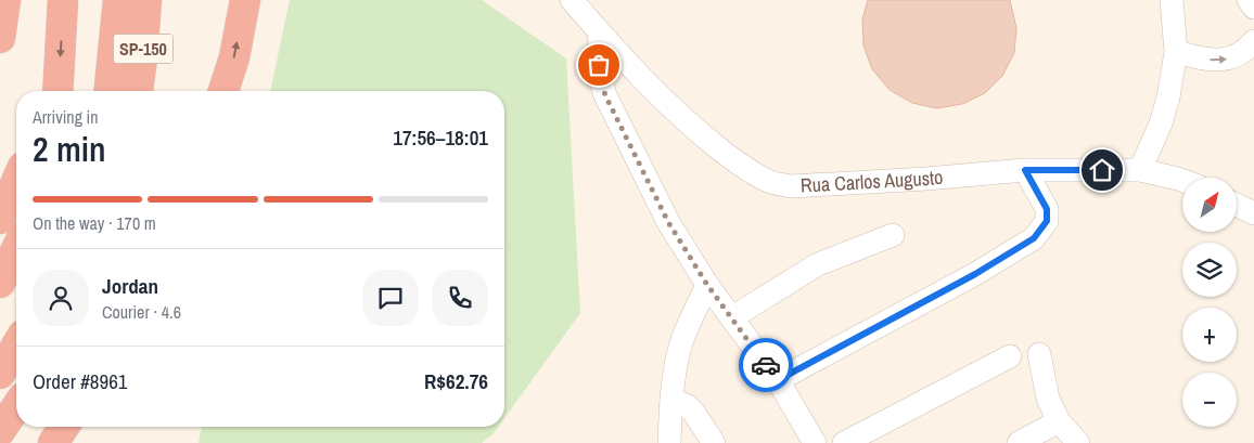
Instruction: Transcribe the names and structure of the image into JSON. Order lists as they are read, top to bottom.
{
  "streets": {
    "highway": ["SP-150"],
    "street": ["Rua Carlos Augusto"]
  },
  "north": "top right",
  "page": {
    "heading": ["2 min", "Arriving in", "17:56–18:01"],
    "panel": [
      "Jordan",
      "Courier · 4.6",
      "Order #8961",
      "R$62.76"
    ],
    "map_buttons": ["+", "−"],
    "bar": "On the way · 170 m"
  }
}
